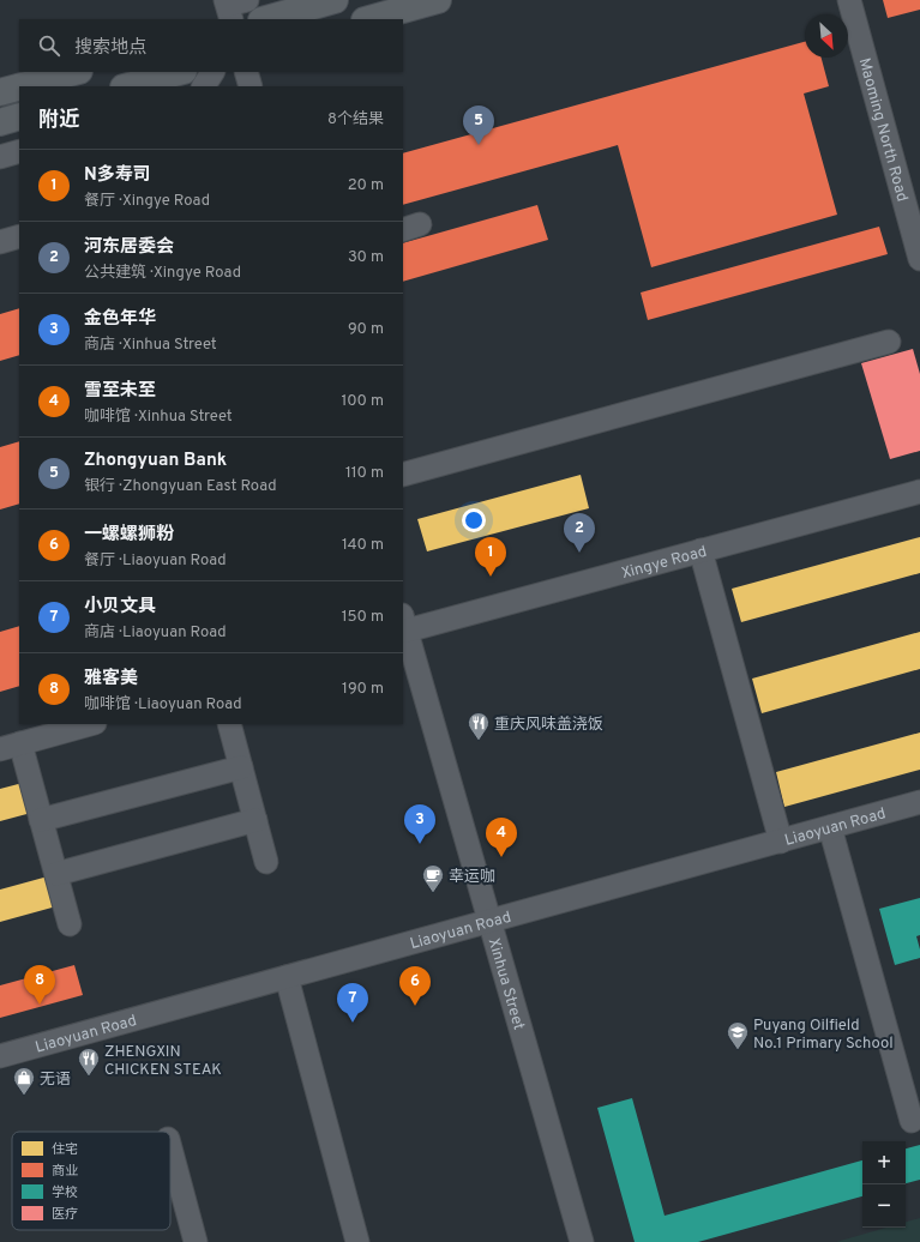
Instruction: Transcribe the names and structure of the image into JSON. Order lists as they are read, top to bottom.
{
  "streets": {
    "street": [
      "Maoming North Road",
      "Xingye Road",
      "Liaoyuan Road",
      "Xinhua Street"
    ]
  },
  "crossings": [
    ["Xingye Road", "Xinhua Street"],
    ["Liaoyuan Road", "Xinhua Street"]
  ],
  "places": {
    "restaurant": ["重庆风味盖浇饭", "ZHENGXIN CHICKEN STEAK"],
    "cafe": ["幸运咖"],
    "school or university": ["Puyang Oilfield No.1 Primary School"],
    "shop": ["无语"]
  },
  "legend": [
    "住宅",
    "商业",
    "学校",
    "医疗"
  ],
  "north": "bottom right",
  "page": {
    "search": "搜索地点",
    "heading": ["附近", "8个结果"],
    "pins": [
      "5",
      "2",
      "1",
      "3",
      "4",
      "8",
      "6",
      "7"
    ],
    "list": [
      {
        "mark": "1",
        "name": "N多寿司",
        "note": "餐厅 · Xingye Road",
        "value": "20 m"
      },
      {
        "mark": "2",
        "name": "河东居委会",
        "note": "公共建筑 · Xingye Road",
        "value": "30 m"
      },
      {
        "mark": "3",
        "name": "金色年华",
        "note": "商店 · Xinhua Street",
        "value": "90 m"
      },
      {
        "mark": "4",
        "name": "雪至未至",
        "note": "咖啡馆 · Xinhua Street",
        "value": "100 m"
      },
      {
        "mark": "5",
        "name": "Zhongyuan Bank",
        "note": "银行 · Zhongyuan East Road",
        "value": "110 m"
      },
      {
        "mark": "6",
        "name": "一螺螺狮粉",
        "note": "餐厅 · Liaoyuan Road",
        "value": "140 m"
      },
      {
        "mark": "7",
        "name": "小贝文具",
        "note": "商店 · Liaoyuan Road",
        "value": "150 m"
      },
      {
        "mark": "8",
        "name": "雅客美",
        "note": "咖啡馆 · Liaoyuan Road",
        "value": "190 m"
      }
    ],
    "map_buttons": ["+", "−"]
  }
}
